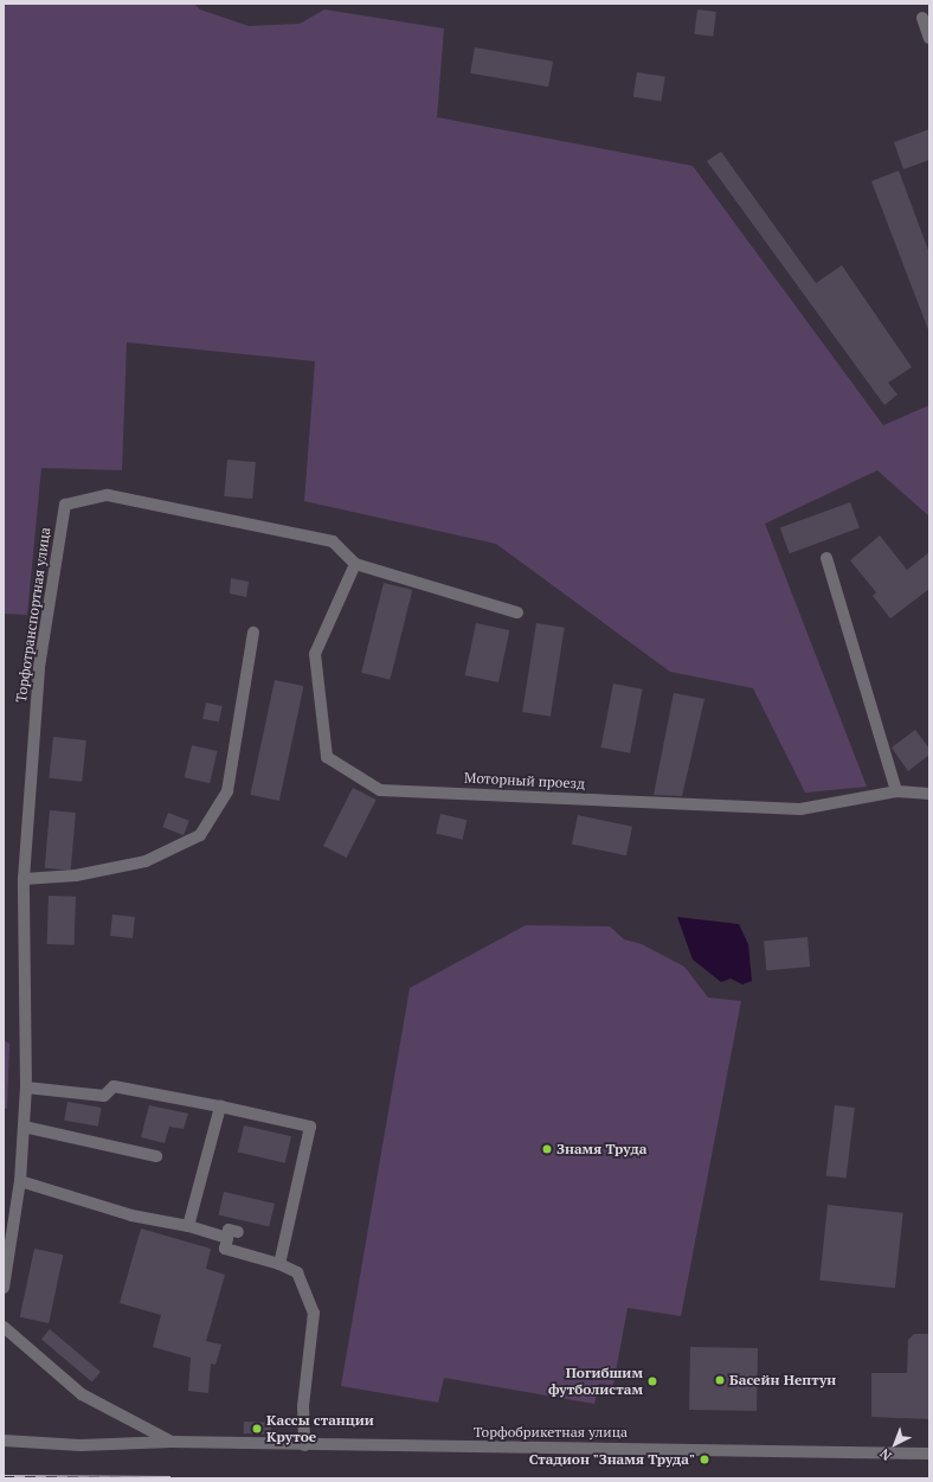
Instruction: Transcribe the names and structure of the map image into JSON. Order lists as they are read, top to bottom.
{
  "streets": {
    "street": ["Торфотранспортная улица", "Моторный проезд", "Торфобрикетная улица"]
  },
  "crossings": [
    ["Торфотранспортная улица", "Моторный проезд"]
  ],
  "places": [
    "Знамя Труда",
    "Басейн Нептун",
    "Погибшим футболистам",
    "Кассы станции Крутое",
    "Стадион \"Знамя Труда\""
  ],
  "north": "bottom left"
}
